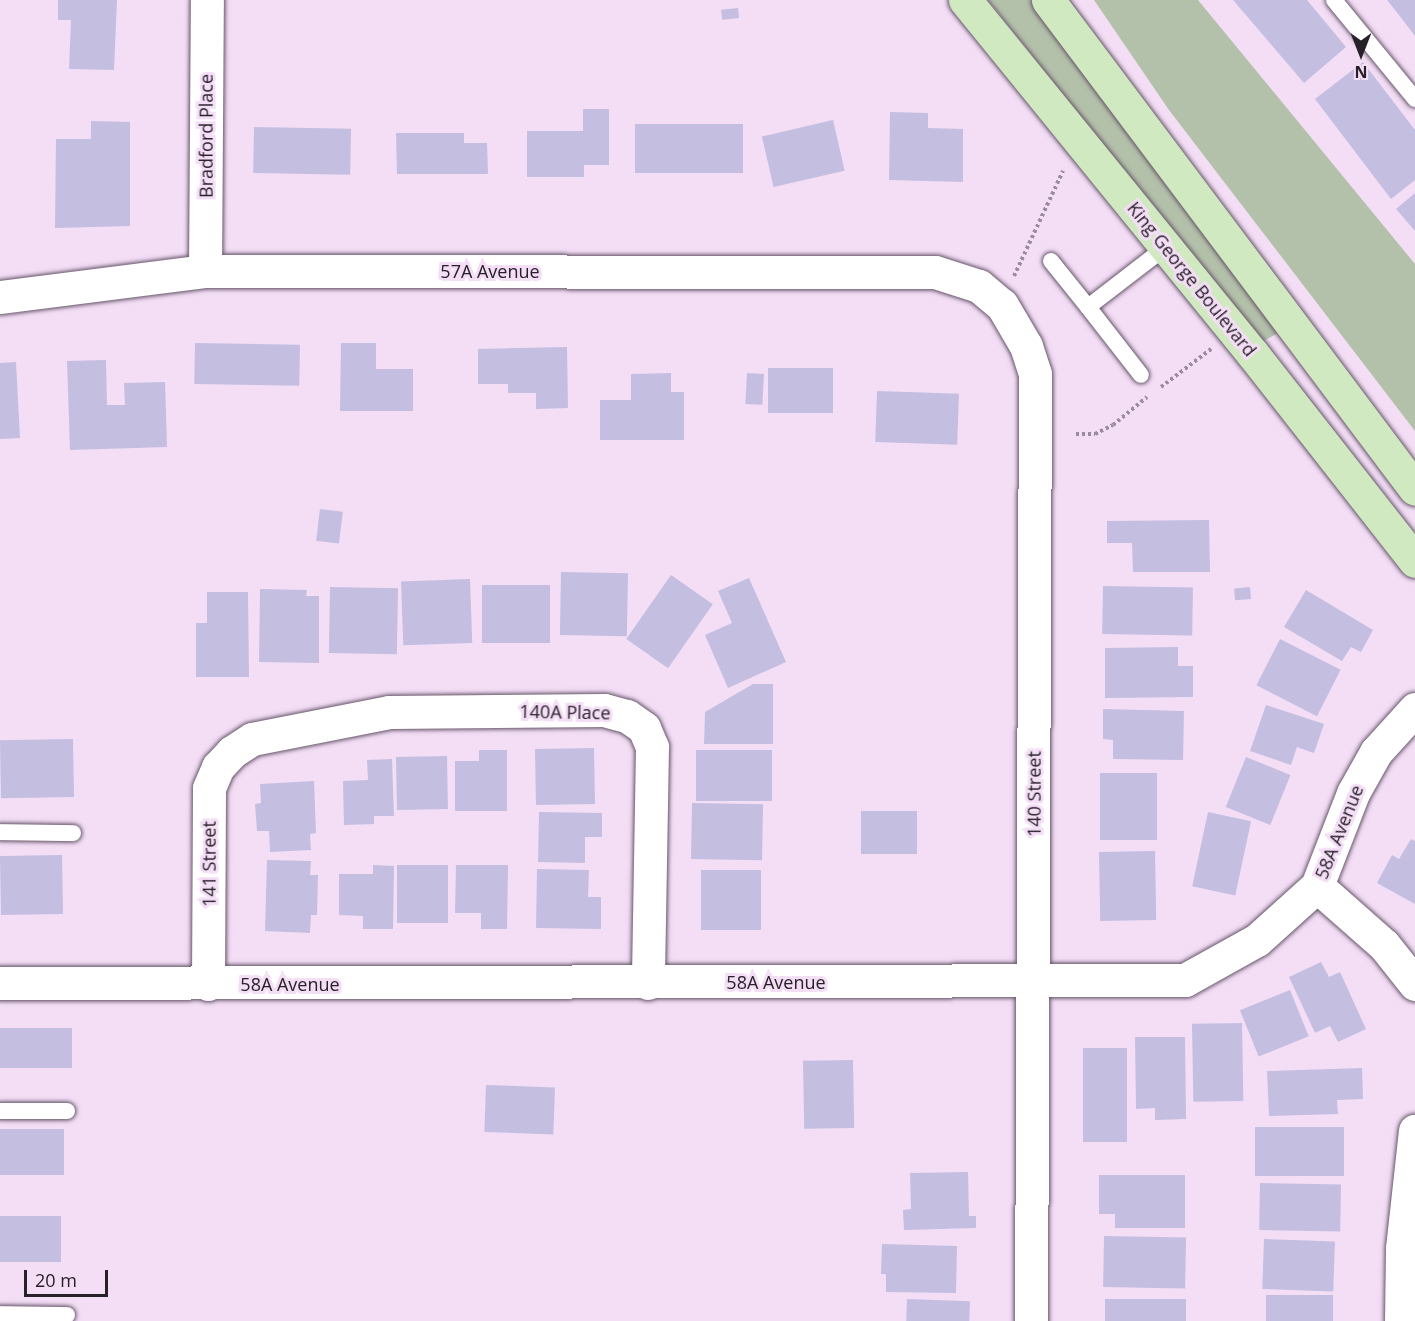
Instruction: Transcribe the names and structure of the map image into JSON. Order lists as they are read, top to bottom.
{
  "streets": {
    "main road": ["King George Boulevard"],
    "street": [
      "Bradford Place",
      "57A Avenue",
      "140A Place",
      "140 Street",
      "58A Avenue",
      "141 Street"
    ]
  },
  "crossings": [
    ["Bradford Place", "57A Avenue"],
    ["57A Avenue", "140 Street"],
    ["140A Place", "58A Avenue"],
    ["140A Place", "141 Street"],
    ["140 Street", "58A Avenue"],
    ["58A Avenue", "141 Street"]
  ],
  "scale_bar": "20 m",
  "north": "bottom"
}
